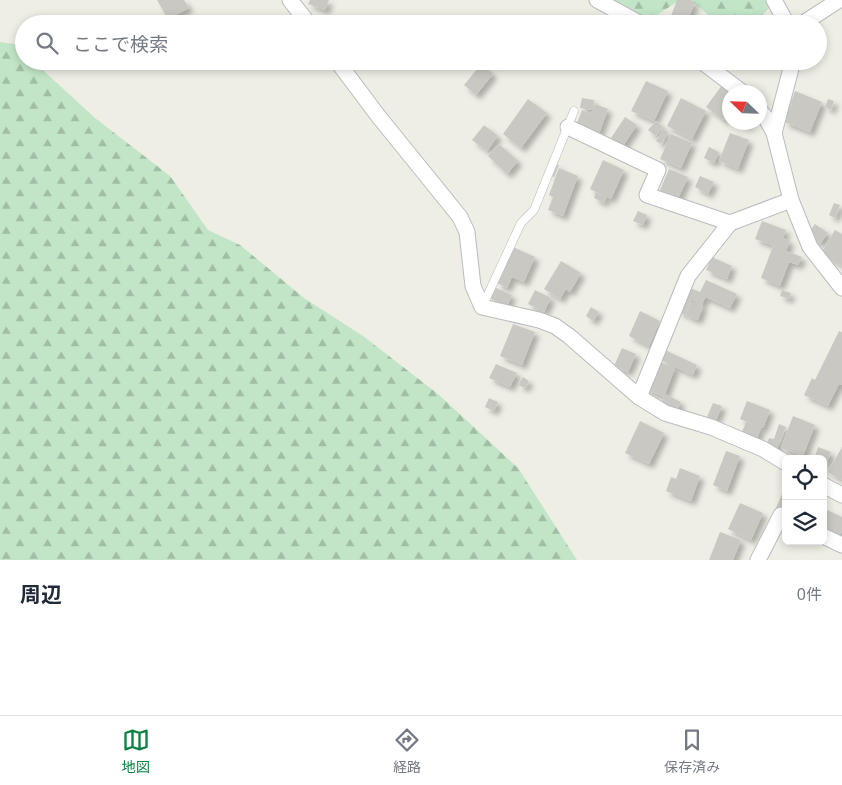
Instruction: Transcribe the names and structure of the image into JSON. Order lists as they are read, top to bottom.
{
  "north": "top left",
  "page": {
    "search": "ここで検索",
    "heading": ["周辺", "0件"],
    "nav": ["地図", "経路", "保存済み"]
  }
}
